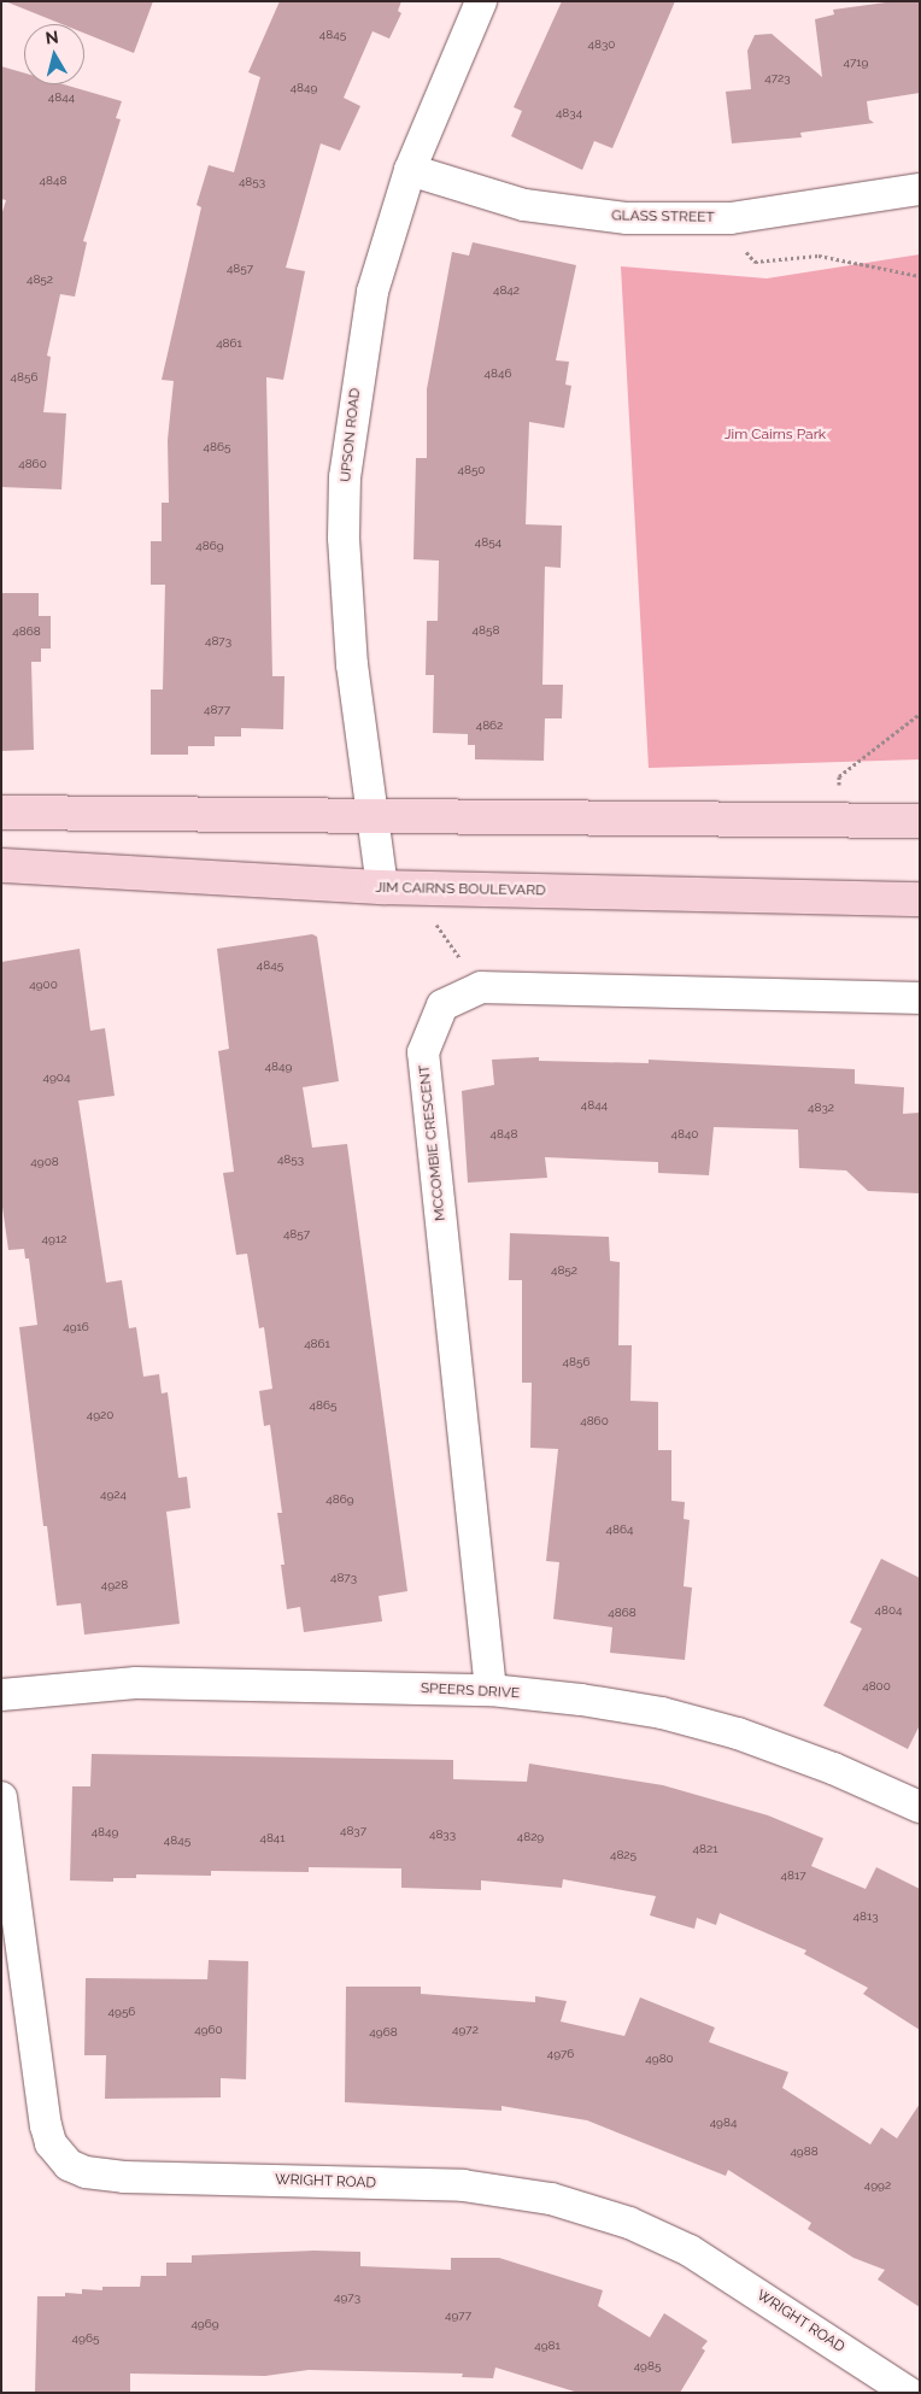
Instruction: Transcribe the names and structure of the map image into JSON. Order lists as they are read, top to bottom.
{
  "streets": {
    "street": [
      "GLASS STREET",
      "UPSON ROAD",
      "JIM CAIRNS BOULEVARD",
      "MCCOMBIE CRESCENT",
      "SPEERS DRIVE",
      "WRIGHT ROAD"
    ]
  },
  "crossings": [
    ["GLASS STREET", "UPSON ROAD"],
    ["UPSON ROAD", "JIM CAIRNS BOULEVARD"],
    ["MCCOMBIE CRESCENT", "SPEERS DRIVE"]
  ],
  "parks": ["Jim Cairns Park"],
  "house_numbers": [
    "4845",
    "4830",
    "4719",
    "4723",
    "4849",
    "4844",
    "4834",
    "4848",
    "4853",
    "4857",
    "4852",
    "4842",
    "4861",
    "4846",
    "4856",
    "4865",
    "4860",
    "4850",
    "4854",
    "4869",
    "4858",
    "4868",
    "4873",
    "4877",
    "4862",
    "4845",
    "4900",
    "4849",
    "4904",
    "4844",
    "4832",
    "4848",
    "4840",
    "4853",
    "4908",
    "4857",
    "4912",
    "4852",
    "4916",
    "4861",
    "4856",
    "4865",
    "4920",
    "4860",
    "4924",
    "4869",
    "4864",
    "4873",
    "4928",
    "4804",
    "4868",
    "4800",
    "4837",
    "4849",
    "4833",
    "4829",
    "4841",
    "4845",
    "4821",
    "4825",
    "4817",
    "4813",
    "4956",
    "4960",
    "4972",
    "4968",
    "4976",
    "4980",
    "4984",
    "4988",
    "4992",
    "4973",
    "4977",
    "4969",
    "4965",
    "4981",
    "4985"
  ],
  "north": "top"
}
